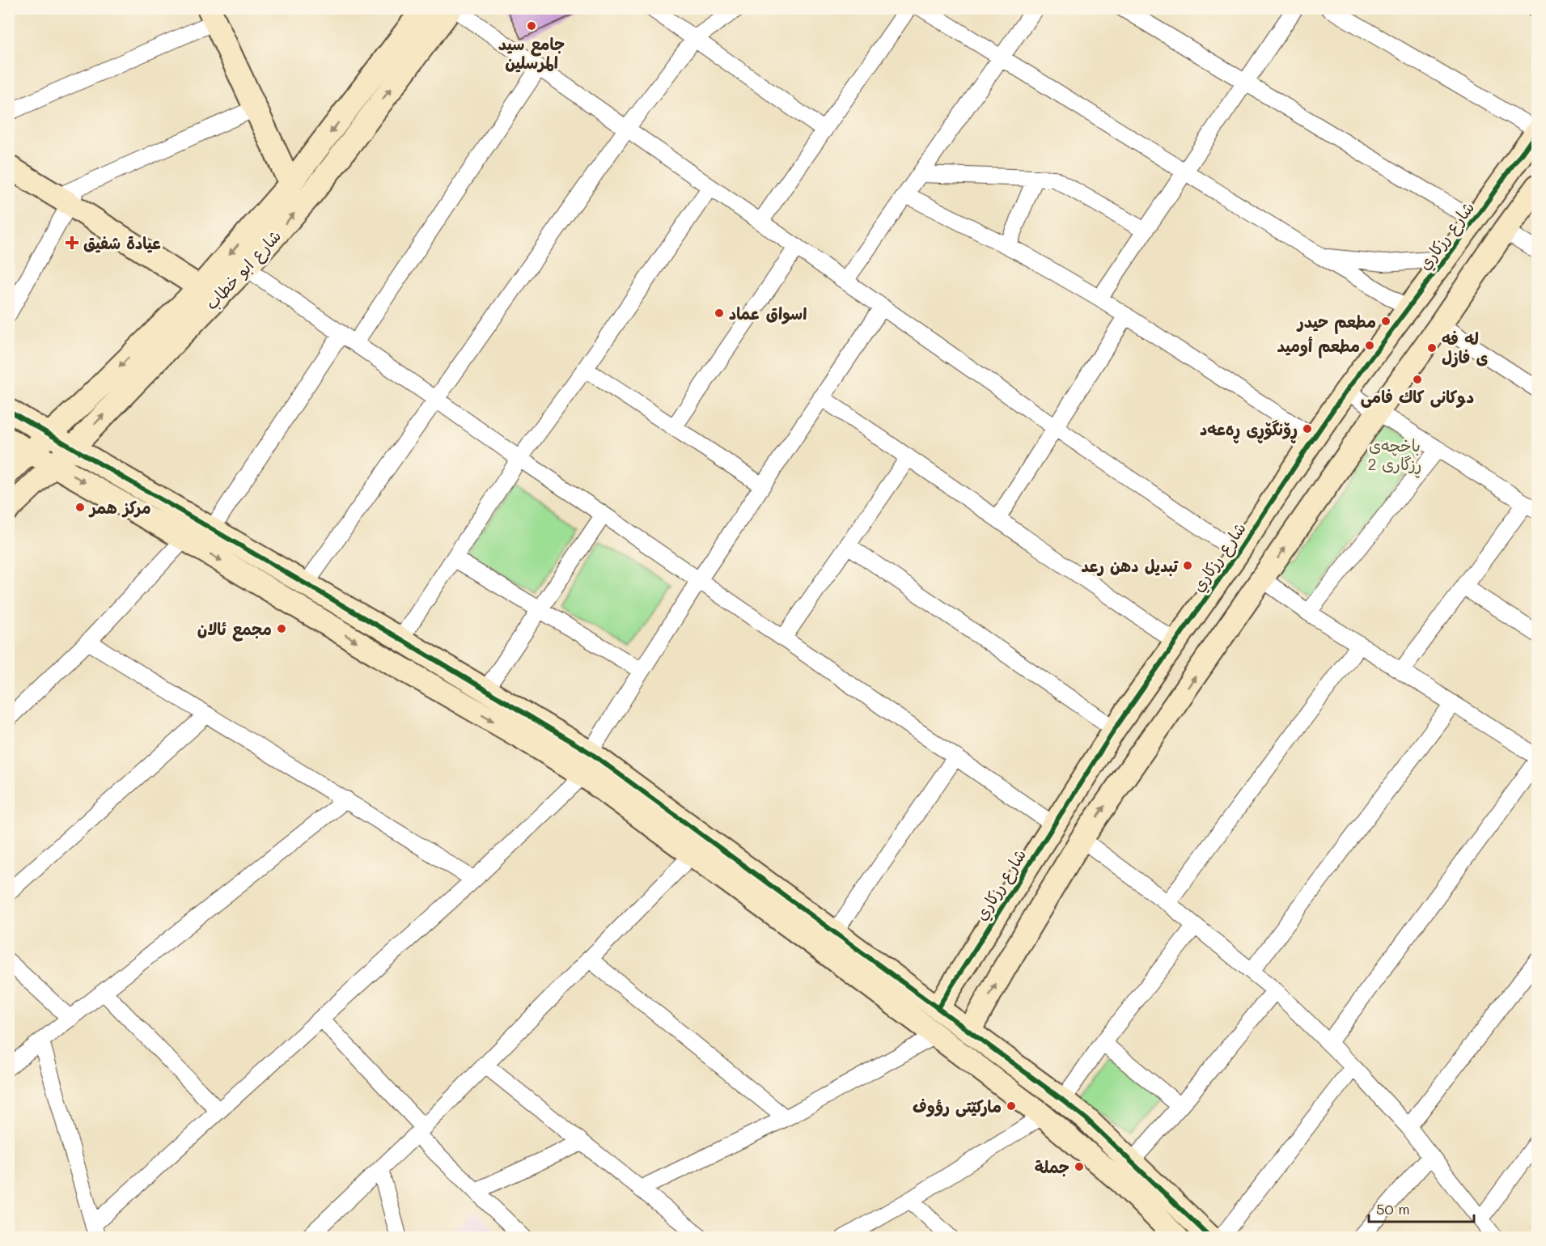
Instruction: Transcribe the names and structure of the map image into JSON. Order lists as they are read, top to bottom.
{
  "streets": {
    "street": ["شارع رزكاري", "شارع ابو خطاب"]
  },
  "parks": ["باخچەی ڕزگاری 2"],
  "places": {
    "other": [
      "جامع سيد المرسلين",
      "اسواق عماد",
      "مطعم حيدر",
      "مطعم أوميد",
      "له فه ى فازل",
      "دوكانى كاك فامى",
      "ڕۆنگۆڕی ڕەعەد",
      "مركز همر",
      "تبديل دهن رعد",
      "مجمع ئالان",
      "ماركێتى رؤوف",
      "جملة"
    ],
    "health": ["عيادة شفيق"]
  },
  "scale_bar": "50 m"
}
